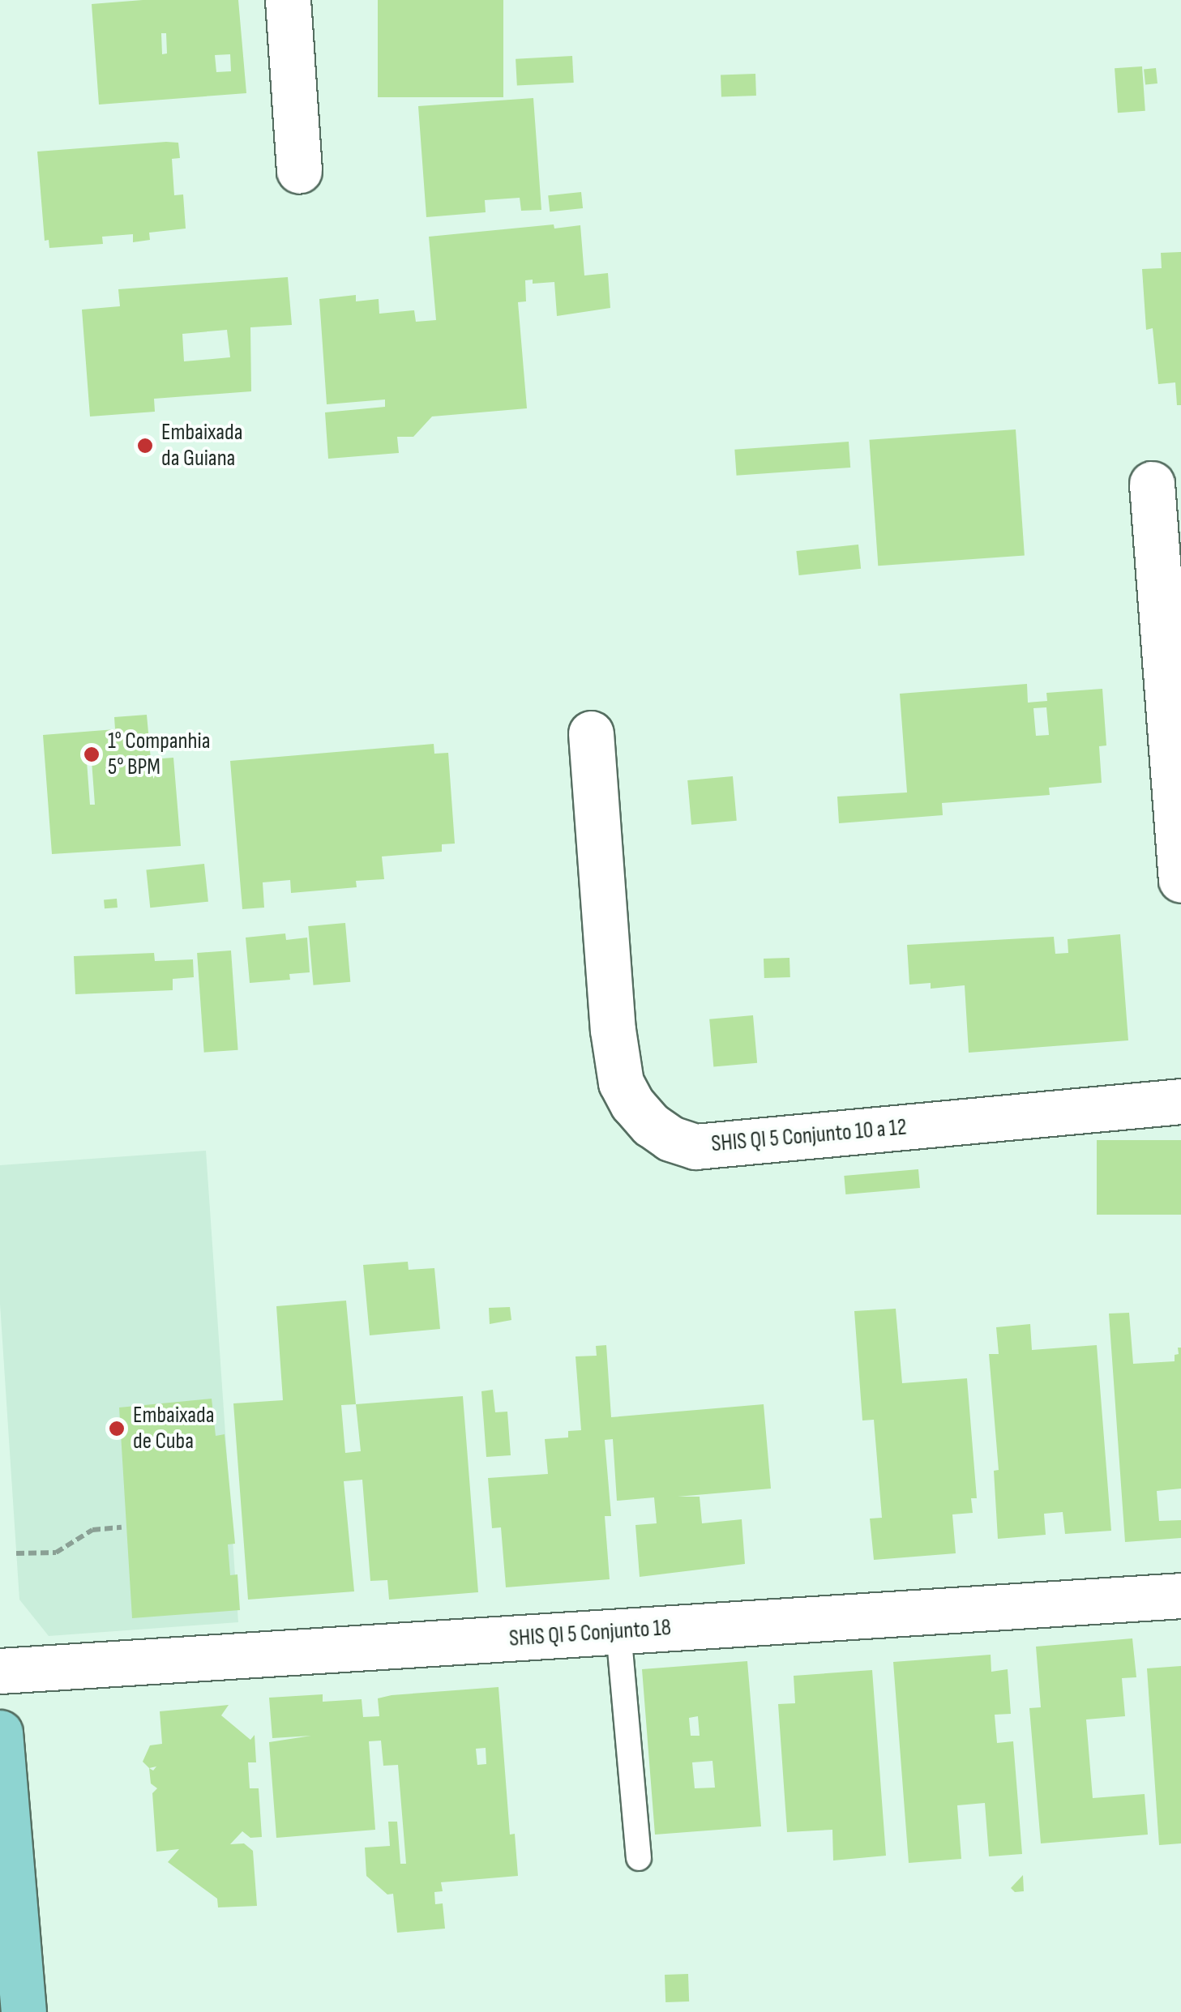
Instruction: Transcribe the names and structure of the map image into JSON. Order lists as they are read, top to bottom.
{
  "streets": {
    "street": ["SHIS QI 5 Conjunto 10 a 12", "SHIS QI 5 Conjunto 18"]
  },
  "places": ["Embaixada da Guiana", "1° Companhia 5° BPM", "Embaixada de Cuba"]
}
